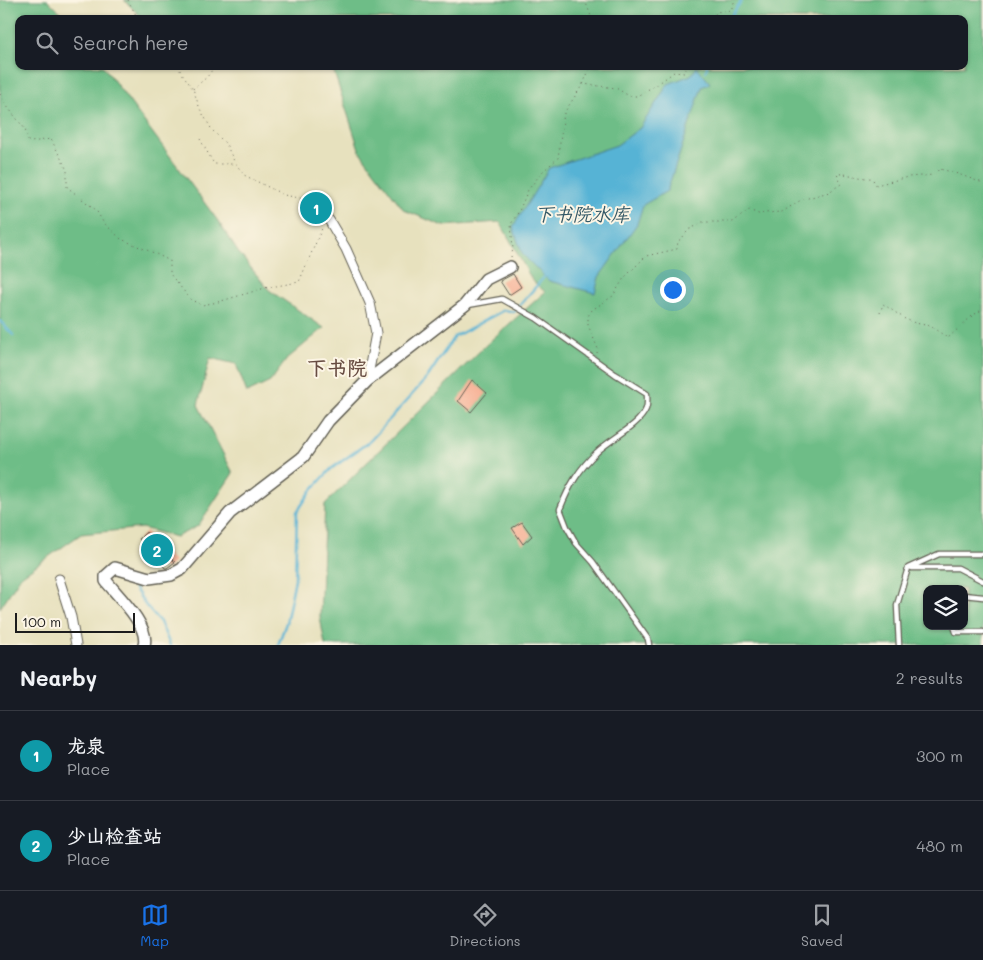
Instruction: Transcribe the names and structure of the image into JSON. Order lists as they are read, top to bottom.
{
  "districts": ["下书院"],
  "water": ["下书院水库"],
  "scale_bar": "100 m",
  "page": {
    "search": "Search here",
    "pins": ["1", "2"],
    "scale": "100 m",
    "heading": ["Nearby", "2 results"],
    "list": [
      {
        "mark": "1",
        "name": "龙泉",
        "note": "Place",
        "value": "300 m"
      },
      {
        "mark": "2",
        "name": "少山检查站",
        "note": "Place",
        "value": "480 m"
      }
    ],
    "nav": ["Map", "Directions", "Saved"]
  }
}
